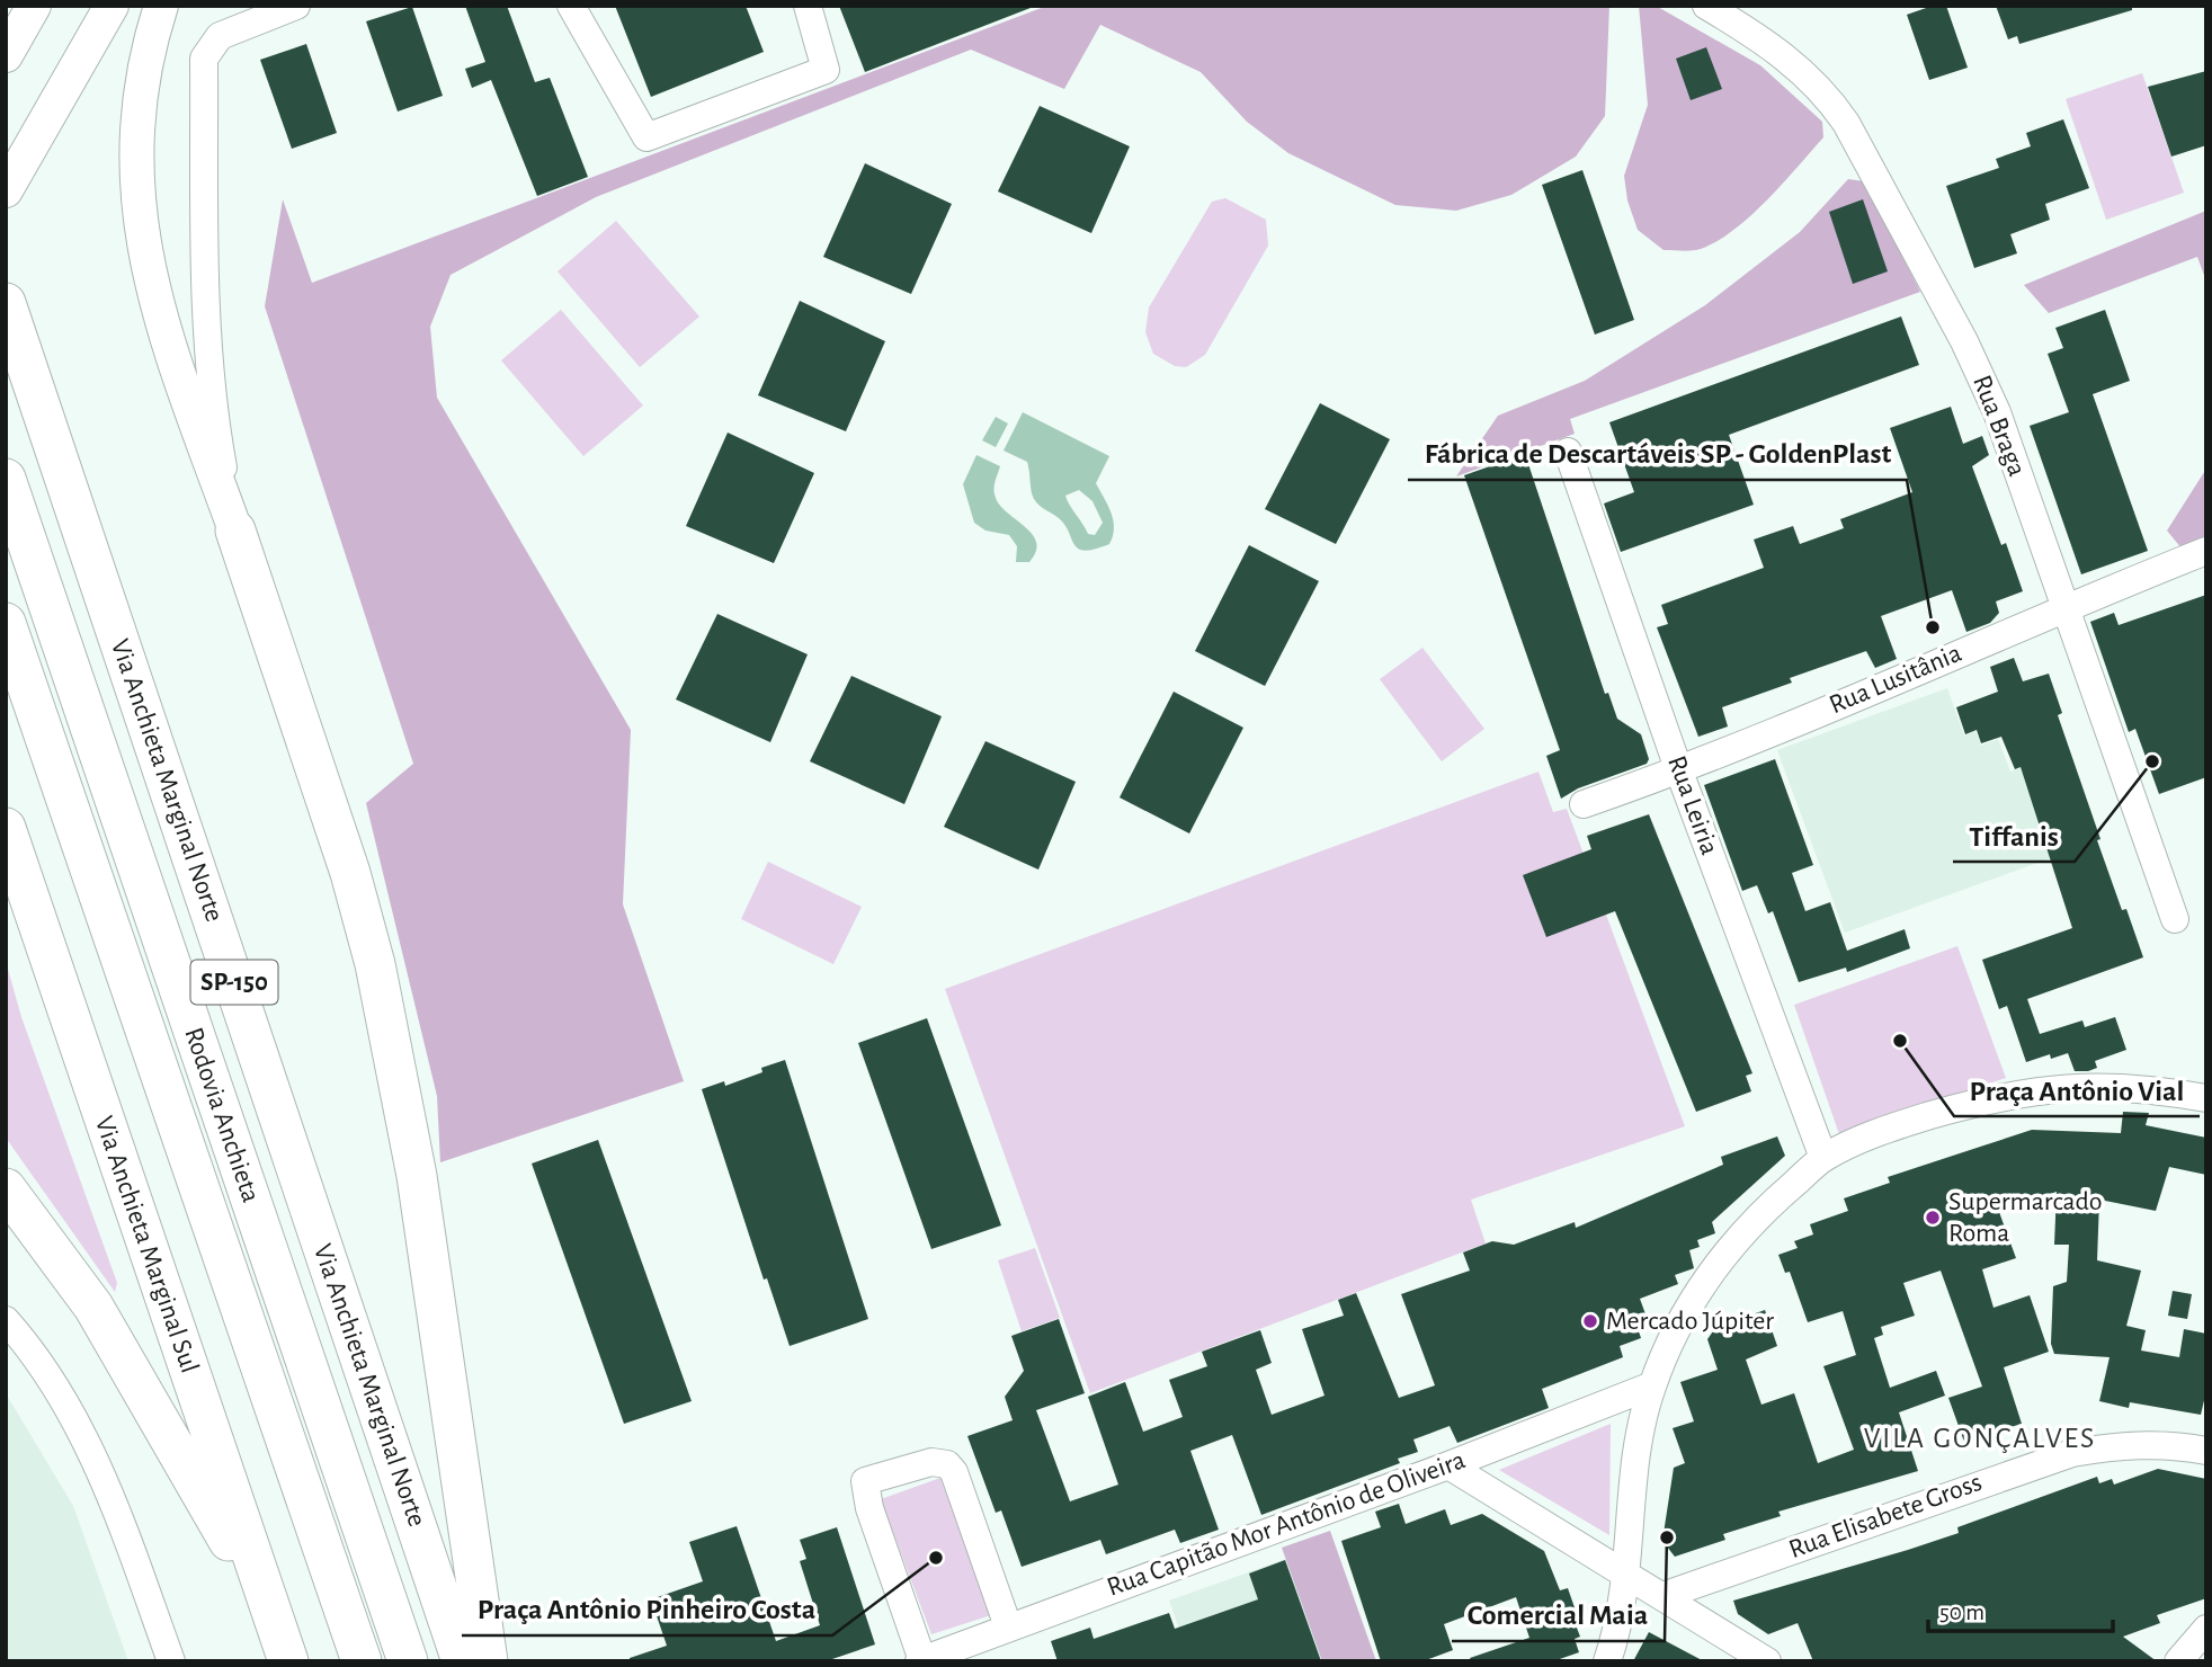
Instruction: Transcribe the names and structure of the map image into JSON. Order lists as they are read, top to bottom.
{
  "streets": {
    "highway": [
      "Via Anchieta Marginal Norte",
      "SP-150",
      "Rodovia Anchieta",
      "Via Anchieta Marginal Sul"
    ],
    "street": [
      "Rua Braga",
      "Rua Lusitânia",
      "Rua Leiria",
      "Rua Elisabete Gross",
      "Rua Capitão Mor Antônio de Oliveira"
    ]
  },
  "crossings": [
    ["Rua Braga", "Rua Lusitânia"],
    ["Rua Lusitânia", "Rua Leiria"]
  ],
  "districts": ["VILA GONÇALVES"],
  "places": [
    "Fábrica de Descartáveis SP - GoldenPlast",
    "Tiffanis",
    "Praça Antônio Vial",
    "Supermarcado Roma",
    "Mercado Júpiter",
    "Comercial Maia",
    "Praça Antônio Pinheiro Costa"
  ],
  "scale_bar": "50 m"
}
